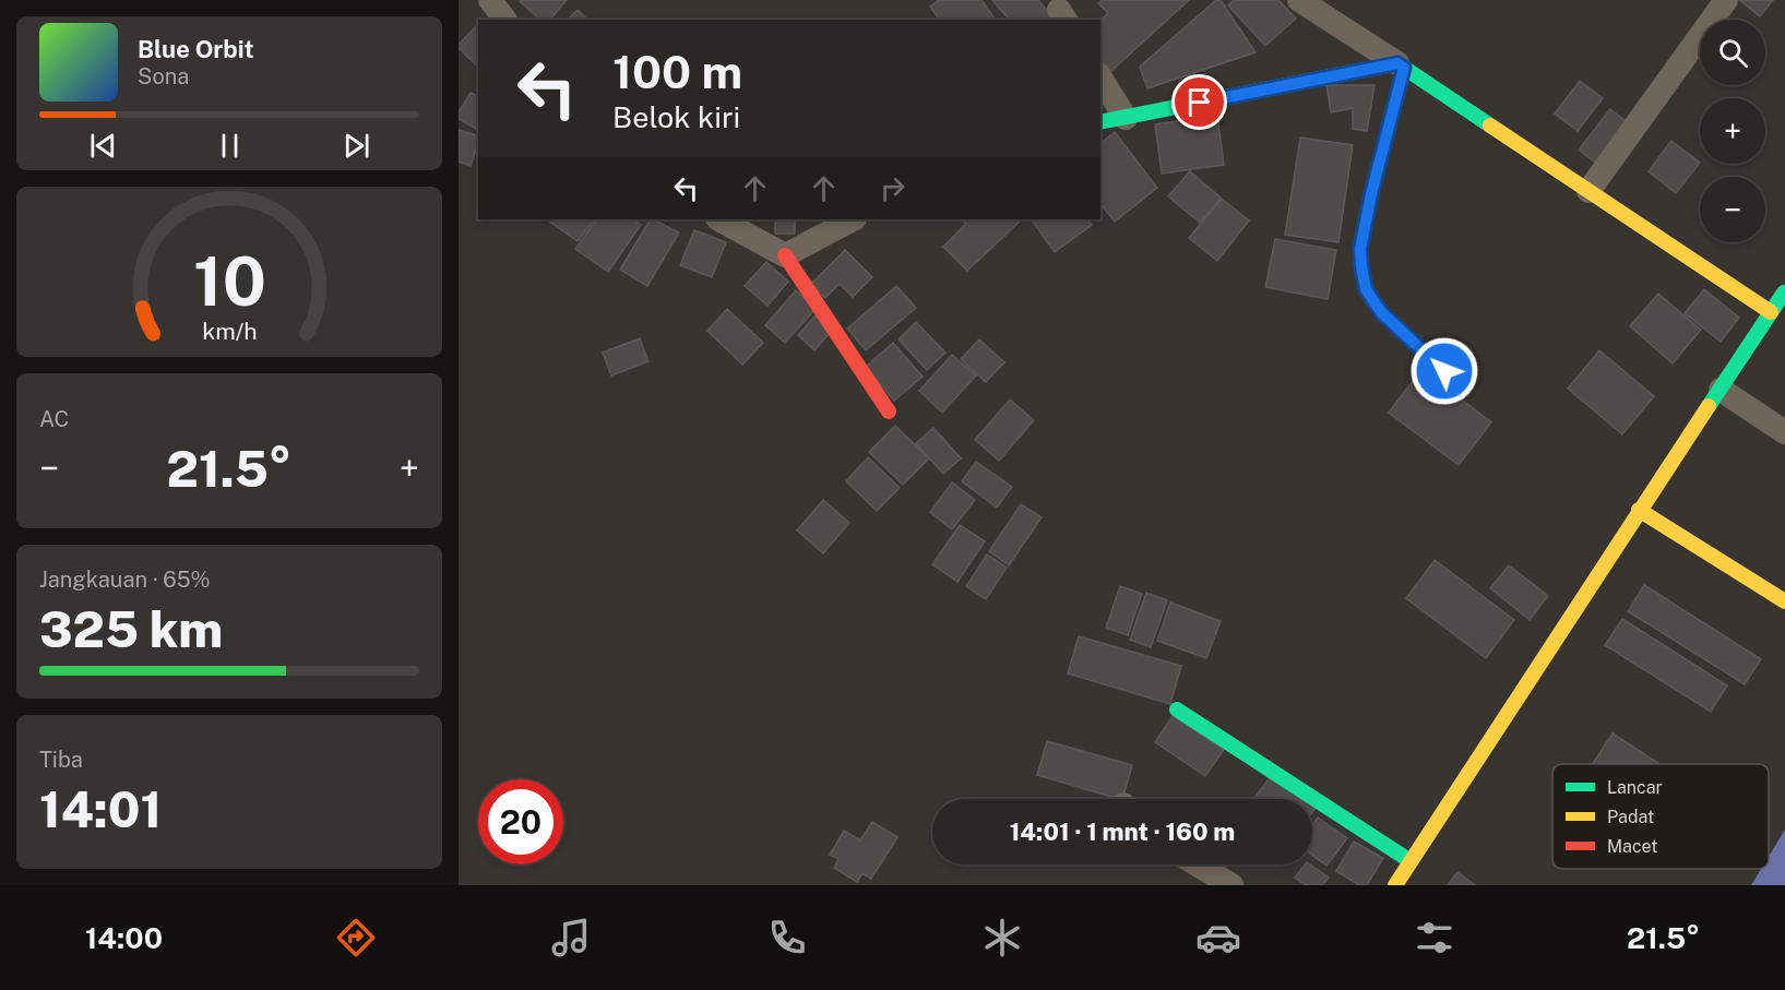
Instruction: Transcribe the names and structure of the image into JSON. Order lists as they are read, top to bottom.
{
  "legend": ["Lancar", "Padat", "Macet"],
  "page": {
    "map_buttons": ["+", "−"],
    "turn": ["100 m", "Belok kiri"],
    "song": ["Blue Orbit", "Sona"],
    "tile": [
      "AC",
      ["Jangkauan · 65%", "325 km"],
      ["Tiba", "14:01"]
    ],
    "heat": ["−", "21.5°", "+"],
    "limit": "20",
    "trip": "14:01 · 1 mnt · 160 m",
    "tabs": ["14:00", "21.5°"],
    "gauge": ["10", "km/h"]
  }
}
